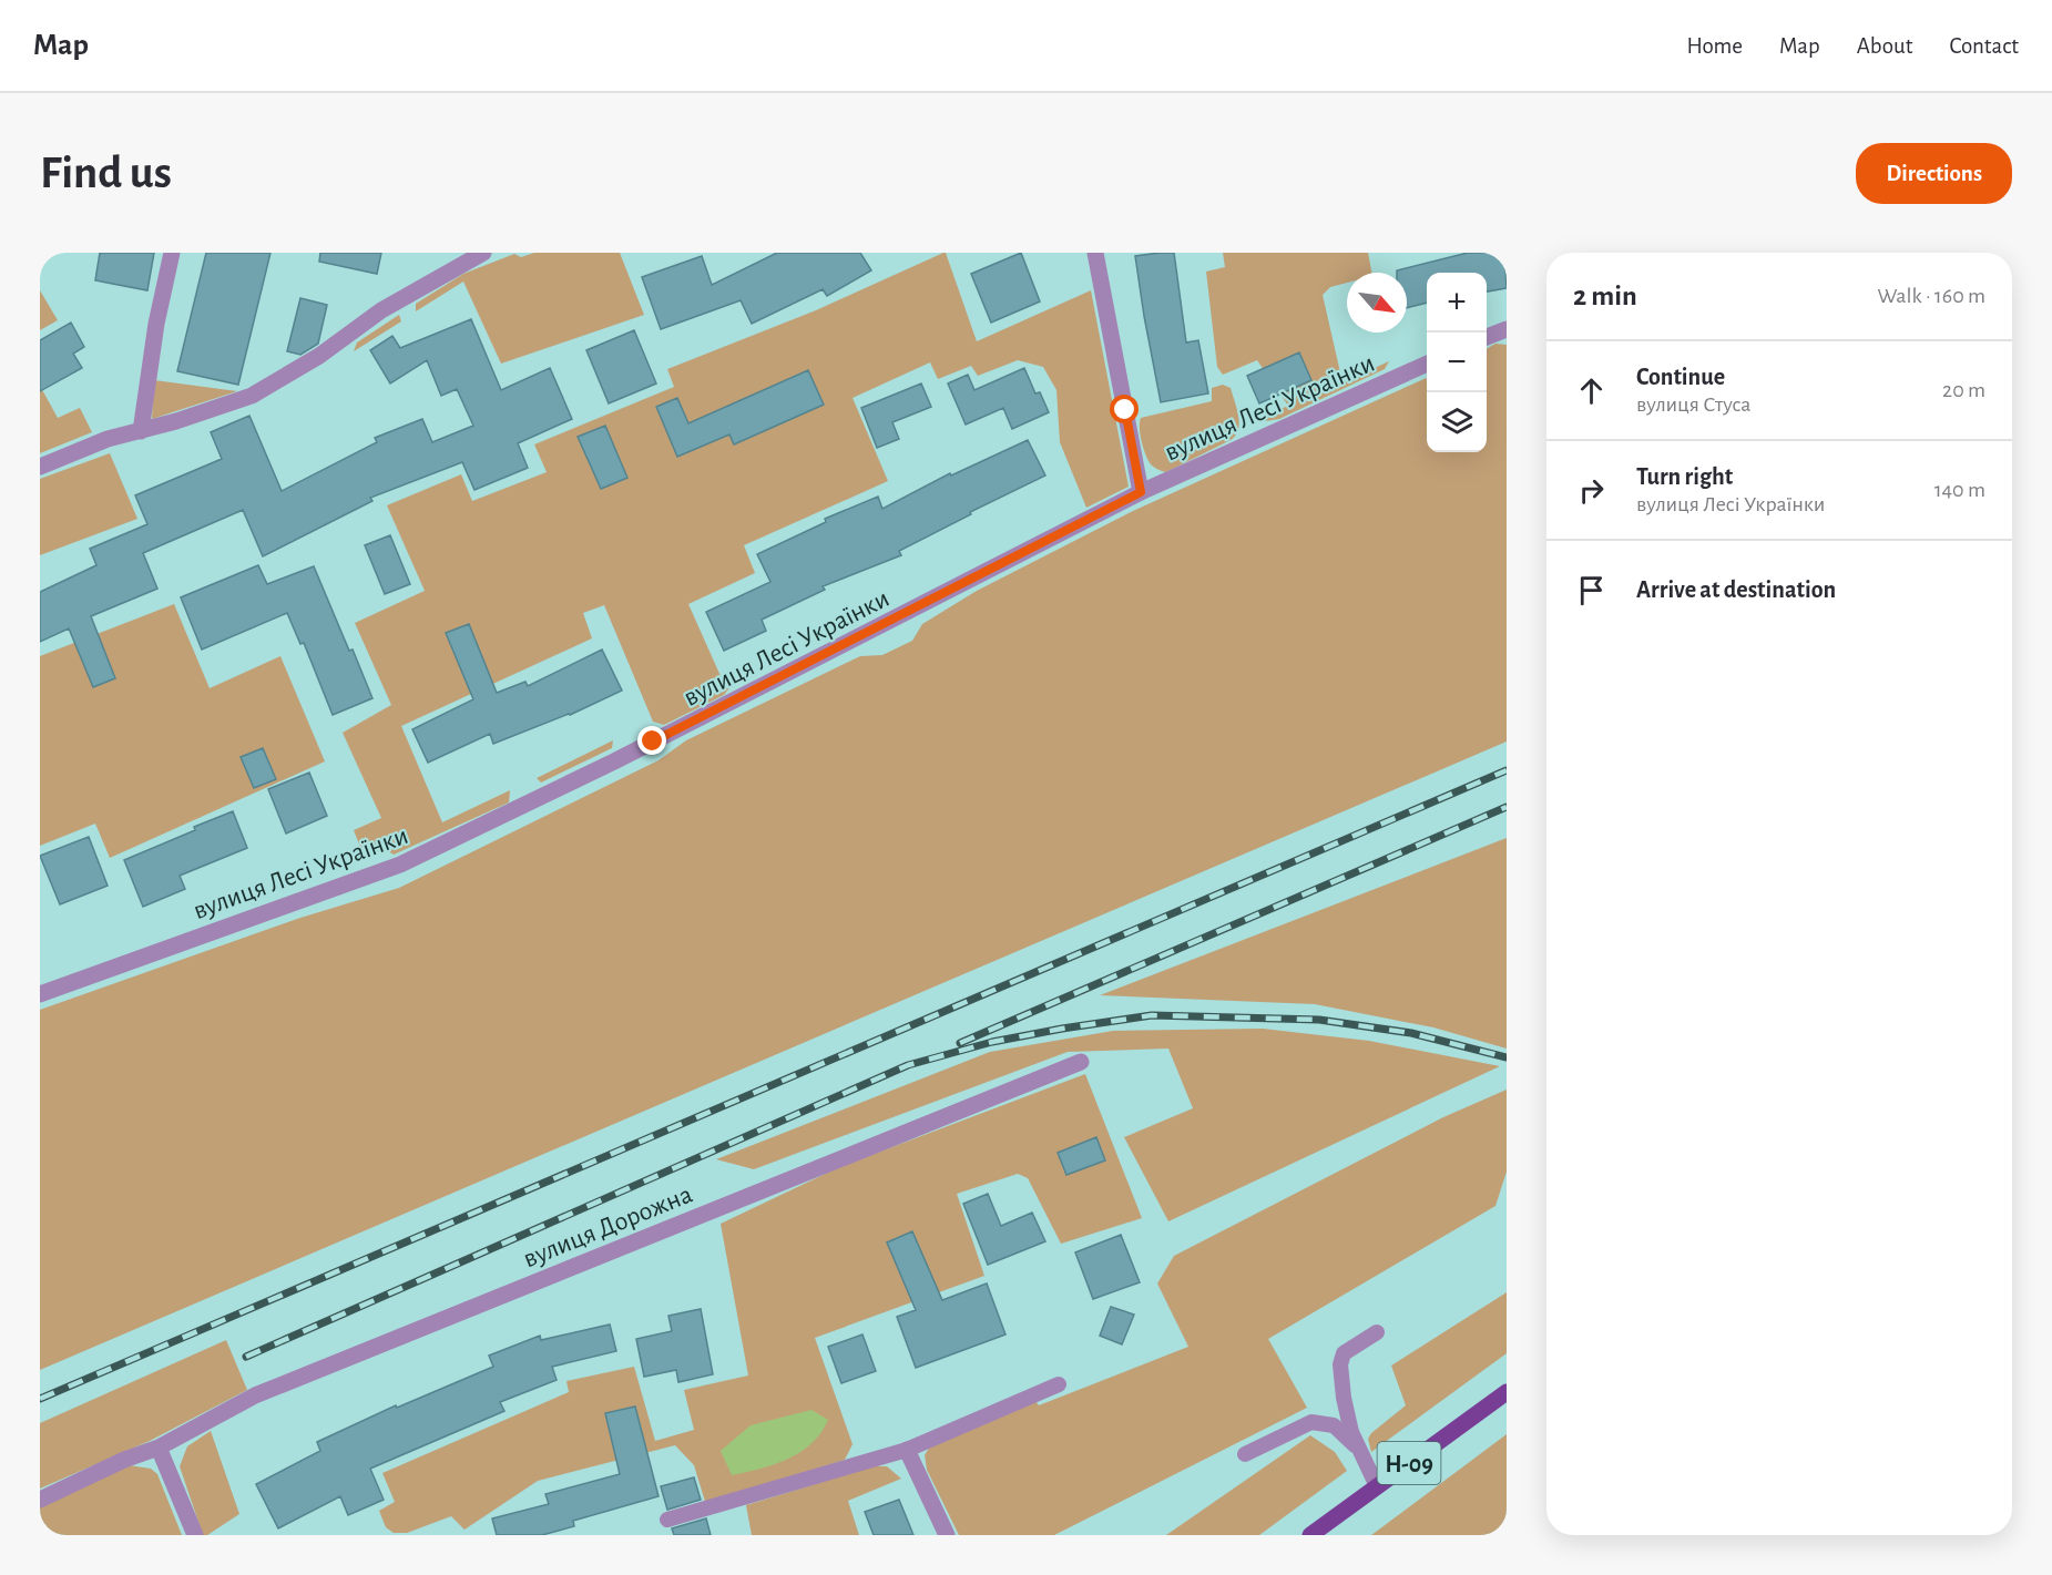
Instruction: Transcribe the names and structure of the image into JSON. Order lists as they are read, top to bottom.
{
  "streets": {
    "main road": ["Н-09"],
    "street": ["вулиця Лесі Українки", "вулиця Дорожна"]
  },
  "north": "bottom right",
  "page": {
    "header": "Map",
    "nav": [
      "Home",
      "Map",
      "About",
      "Contact"
    ],
    "buttons": "Directions",
    "title": "Find us",
    "heading": ["2 min", "Walk · 160 m"],
    "map_buttons": ["+", "−"],
    "list": [
      ["Continue", "вулиця Стуса", "20 m"],
      ["Turn right", "вулиця Лесі Українки", "140 m"],
      "Arrive at destination"
    ]
  }
}
